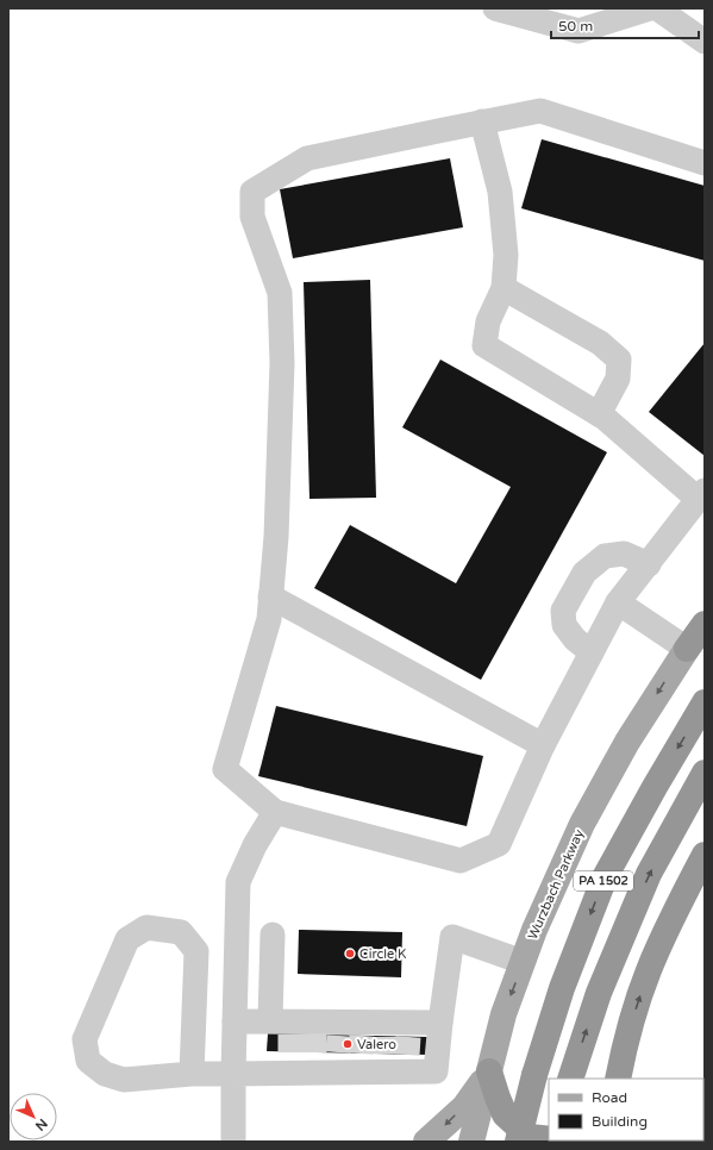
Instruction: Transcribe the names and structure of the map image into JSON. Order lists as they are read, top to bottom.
{
  "streets": {
    "highway": ["PA 1502"],
    "main road": ["Wurzbach Parkway"]
  },
  "one_way": ["Wurzbach Parkway"],
  "places": ["Circle K", "Valero"],
  "legend": ["Road", "Building"],
  "scale_bar": "50 m",
  "north": "bottom right"
}
